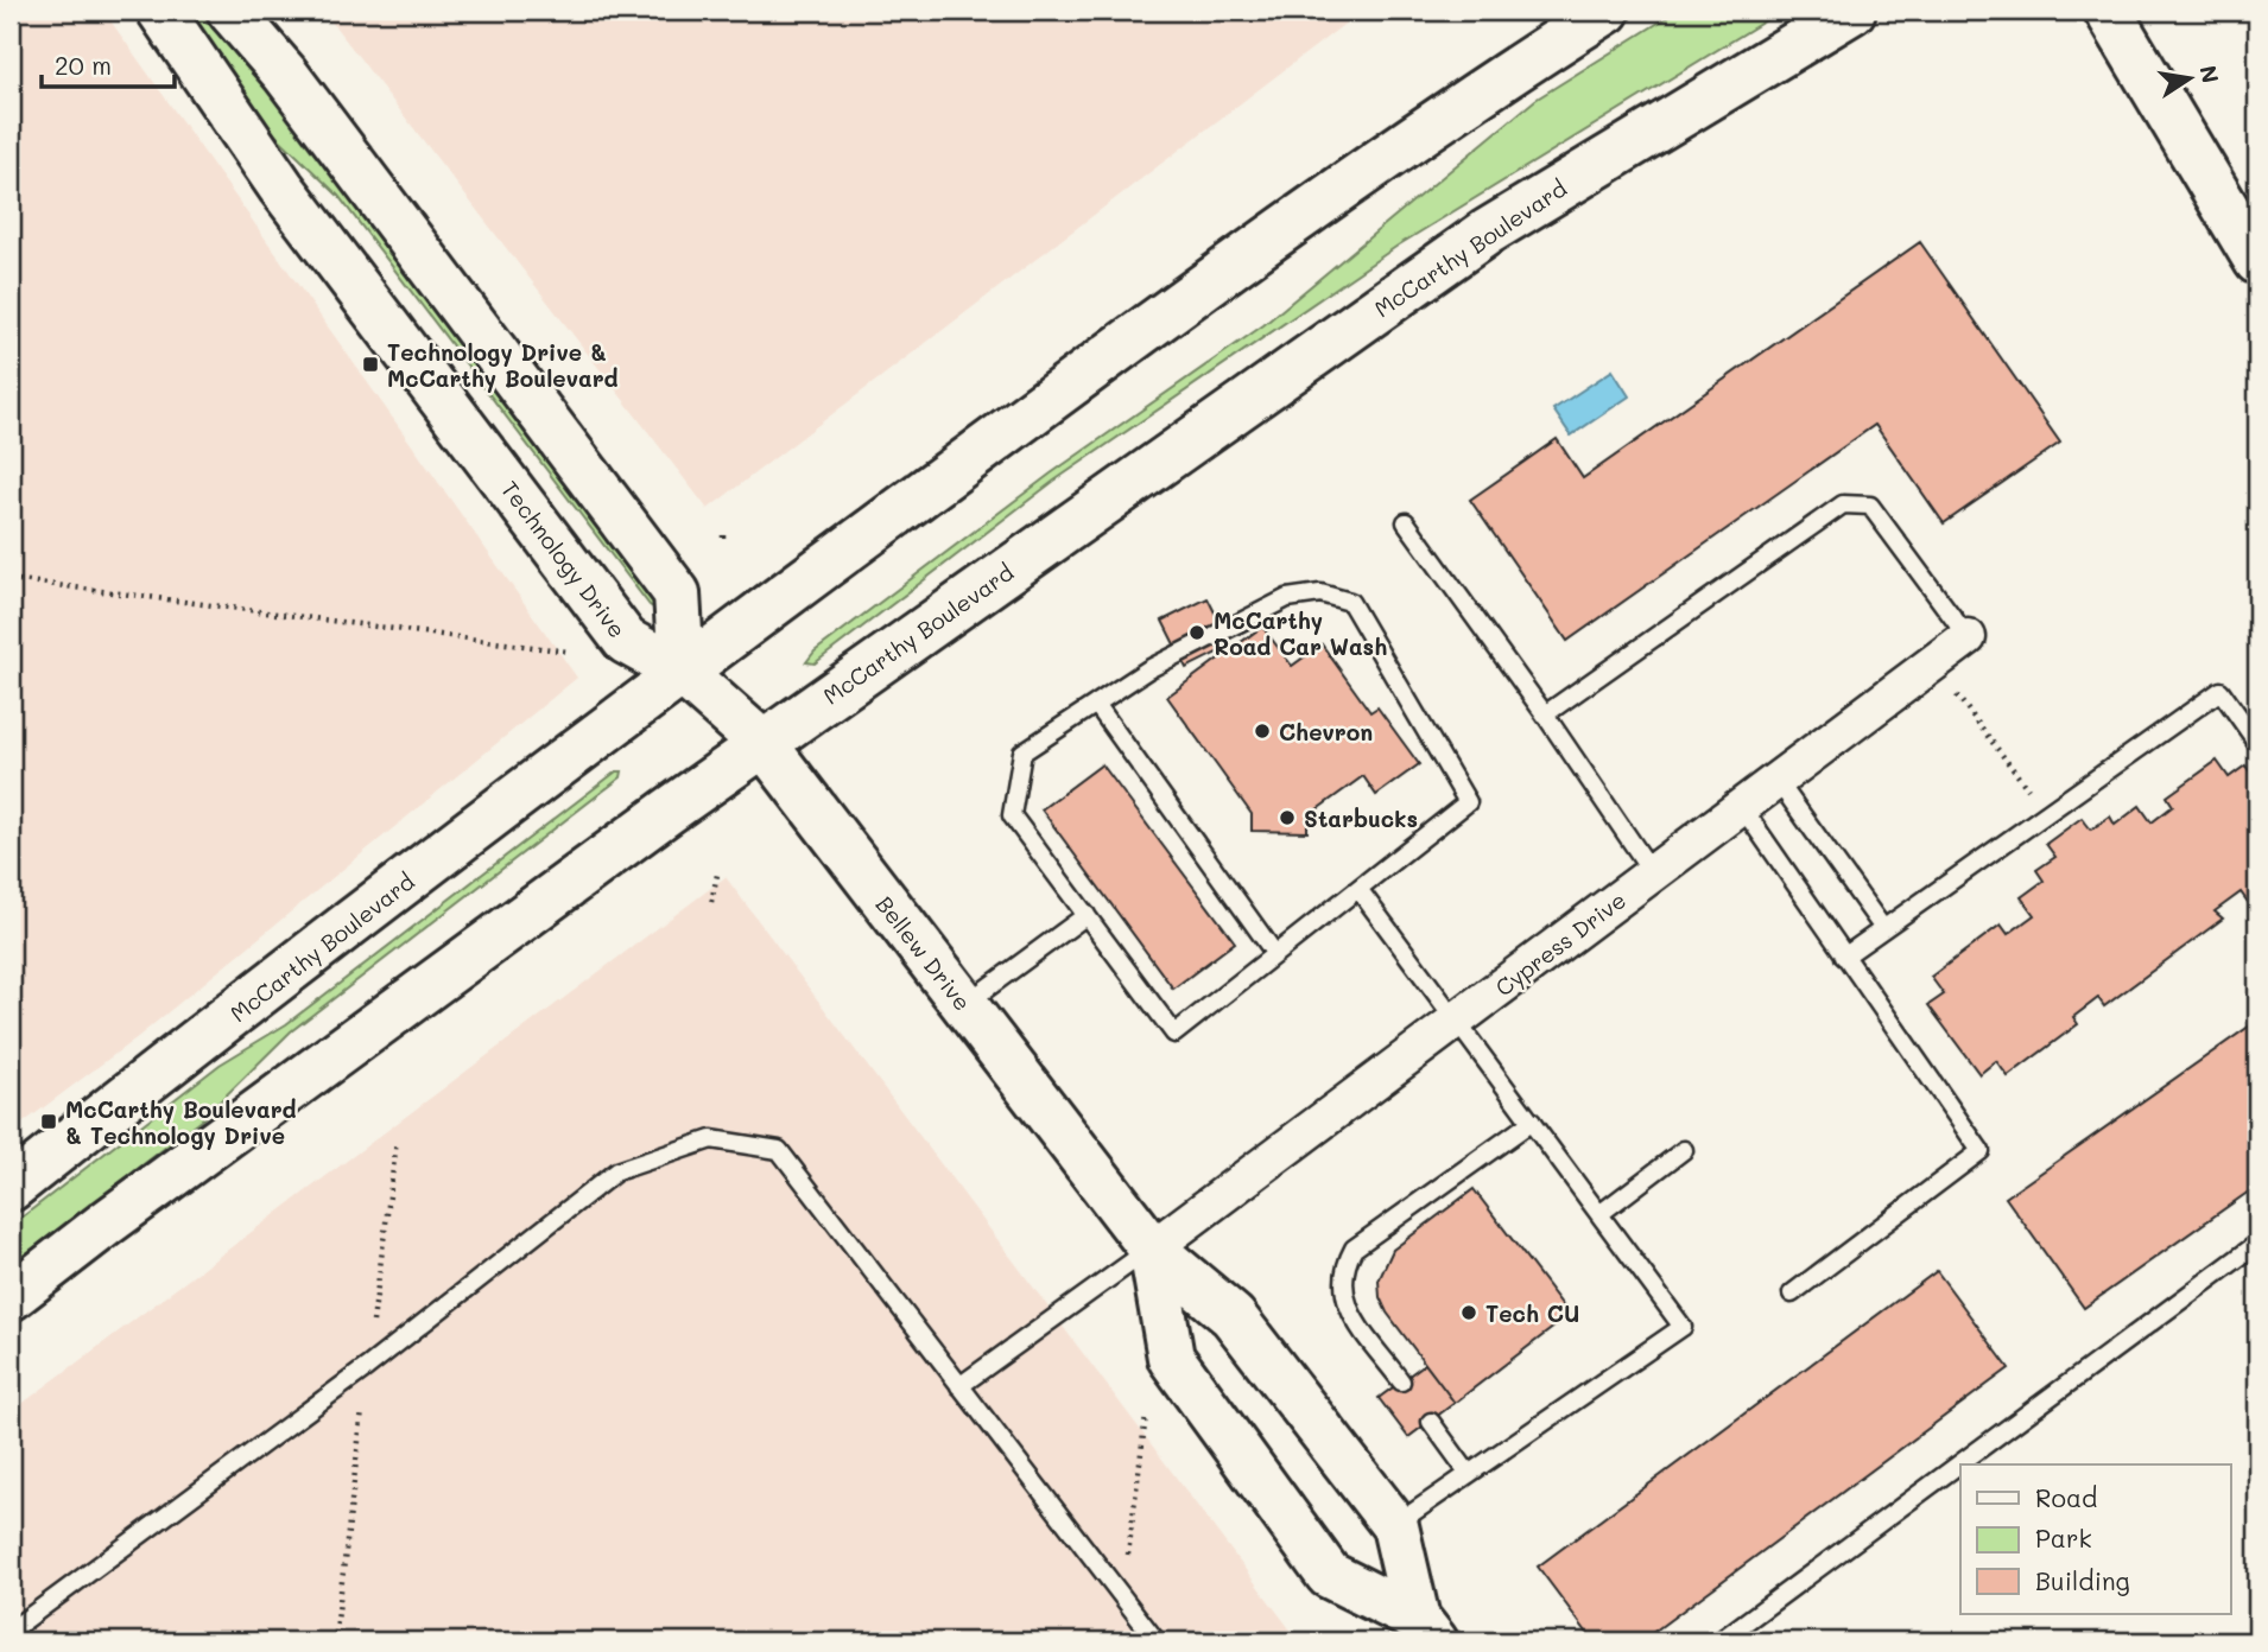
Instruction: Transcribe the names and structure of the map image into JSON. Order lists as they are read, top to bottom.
{
  "streets": {
    "main road": ["McCarthy Boulevard", "Technology Drive", "Bellew Drive"],
    "street": ["Cypress Drive"]
  },
  "crossings": [
    ["McCarthy Boulevard", "Technology Drive"],
    ["McCarthy Boulevard", "Bellew Drive"],
    ["Technology Drive", "Bellew Drive"],
    ["Cypress Drive", "Bellew Drive"]
  ],
  "places": {
    "transit": ["Technology Drive & McCarthy Boulevard", "McCarthy Boulevard & Technology Drive"],
    "other": [
      "McCarthy Road Car Wash",
      "Chevron",
      "Starbucks",
      "Tech CU"
    ]
  },
  "legend": ["Road", "Park", "Building"],
  "scale_bar": "20 m",
  "north": "right"
}
